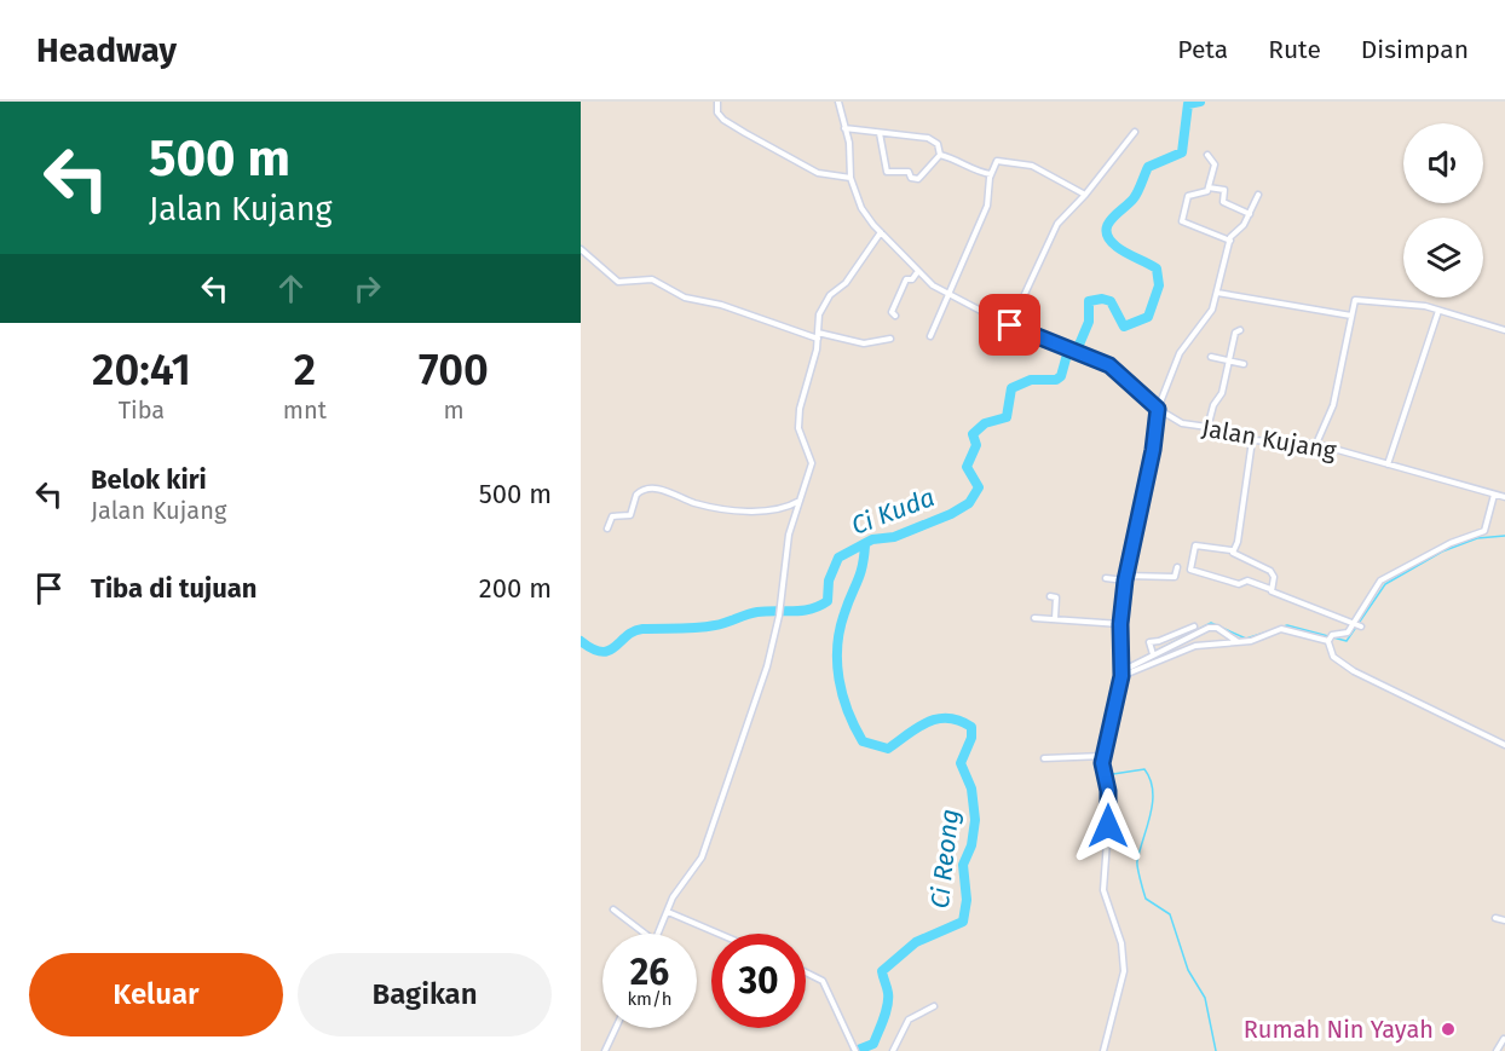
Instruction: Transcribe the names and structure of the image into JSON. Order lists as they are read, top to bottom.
{
  "streets": {
    "street": ["Jalan Kujang"]
  },
  "water": ["Ci Kuda", "Ci Reong"],
  "places": ["Rumah Nin Yayah"],
  "page": {
    "header": "Headway",
    "nav": ["Peta", "Rute", "Disimpan"],
    "turn": ["500 m", "Jalan Kujang"],
    "eta": [
      "20:41",
      "Tiba",
      "2",
      "mnt",
      "700",
      "m"
    ],
    "list": [
      {
        "name": "Belok kiri",
        "note": "Jalan Kujang",
        "value": "500 m"
      },
      {
        "name": "Tiba di tujuan",
        "value": "200 m"
      }
    ],
    "speed": "26 km/h",
    "limit": "30",
    "buttons": ["Keluar", "Bagikan"]
  }
}
